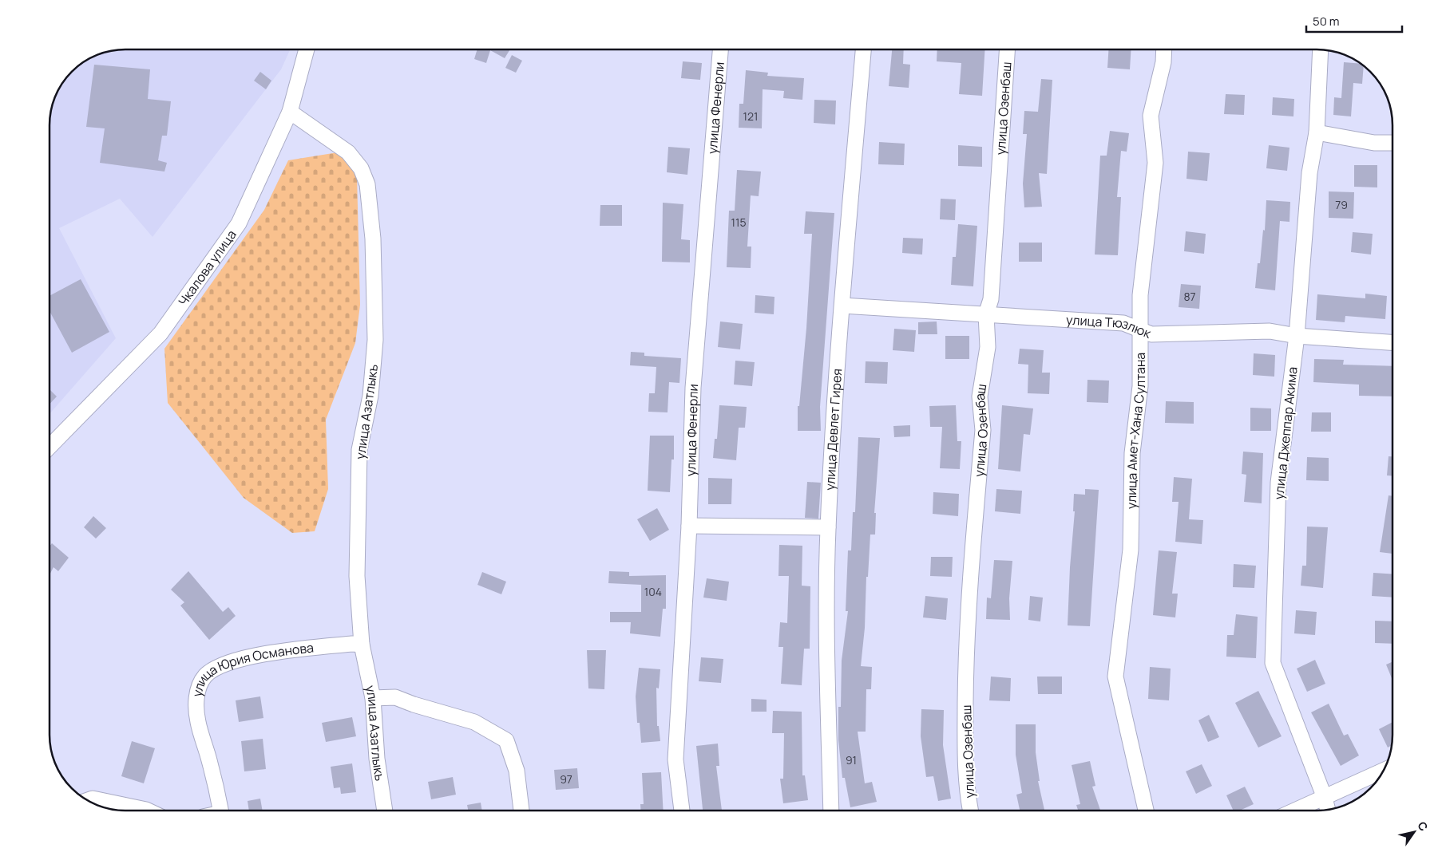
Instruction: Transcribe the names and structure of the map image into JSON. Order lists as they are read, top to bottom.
{
  "streets": {
    "street": [
      "улица Фенерли",
      "улица Озенбаш",
      "Чкалова улица",
      "улица Тюзлюк",
      "улица Азатлыкъ",
      "улица Девлет Гирея",
      "улица Амет-Хана Султана",
      "улица Джеппар Акима",
      "улица Юрия Османова"
    ]
  },
  "crossings": [
    ["улица Озенбаш", "улица Тюзлюк"],
    ["Чкалова улица", "улица Азатлыкъ"],
    ["улица Тюзлюк", "улица Девлет Гирея"],
    ["улица Тюзлюк", "улица Амет-Хана Султана"],
    ["улица Тюзлюк", "улица Джеппар Акима"],
    ["улица Азатлыкъ", "улица Юрия Османова"]
  ],
  "house_numbers": [
    "121",
    "79",
    "115",
    "87",
    "104",
    "91",
    "97"
  ],
  "scale_bar": "50 m",
  "north": "top right"
}
